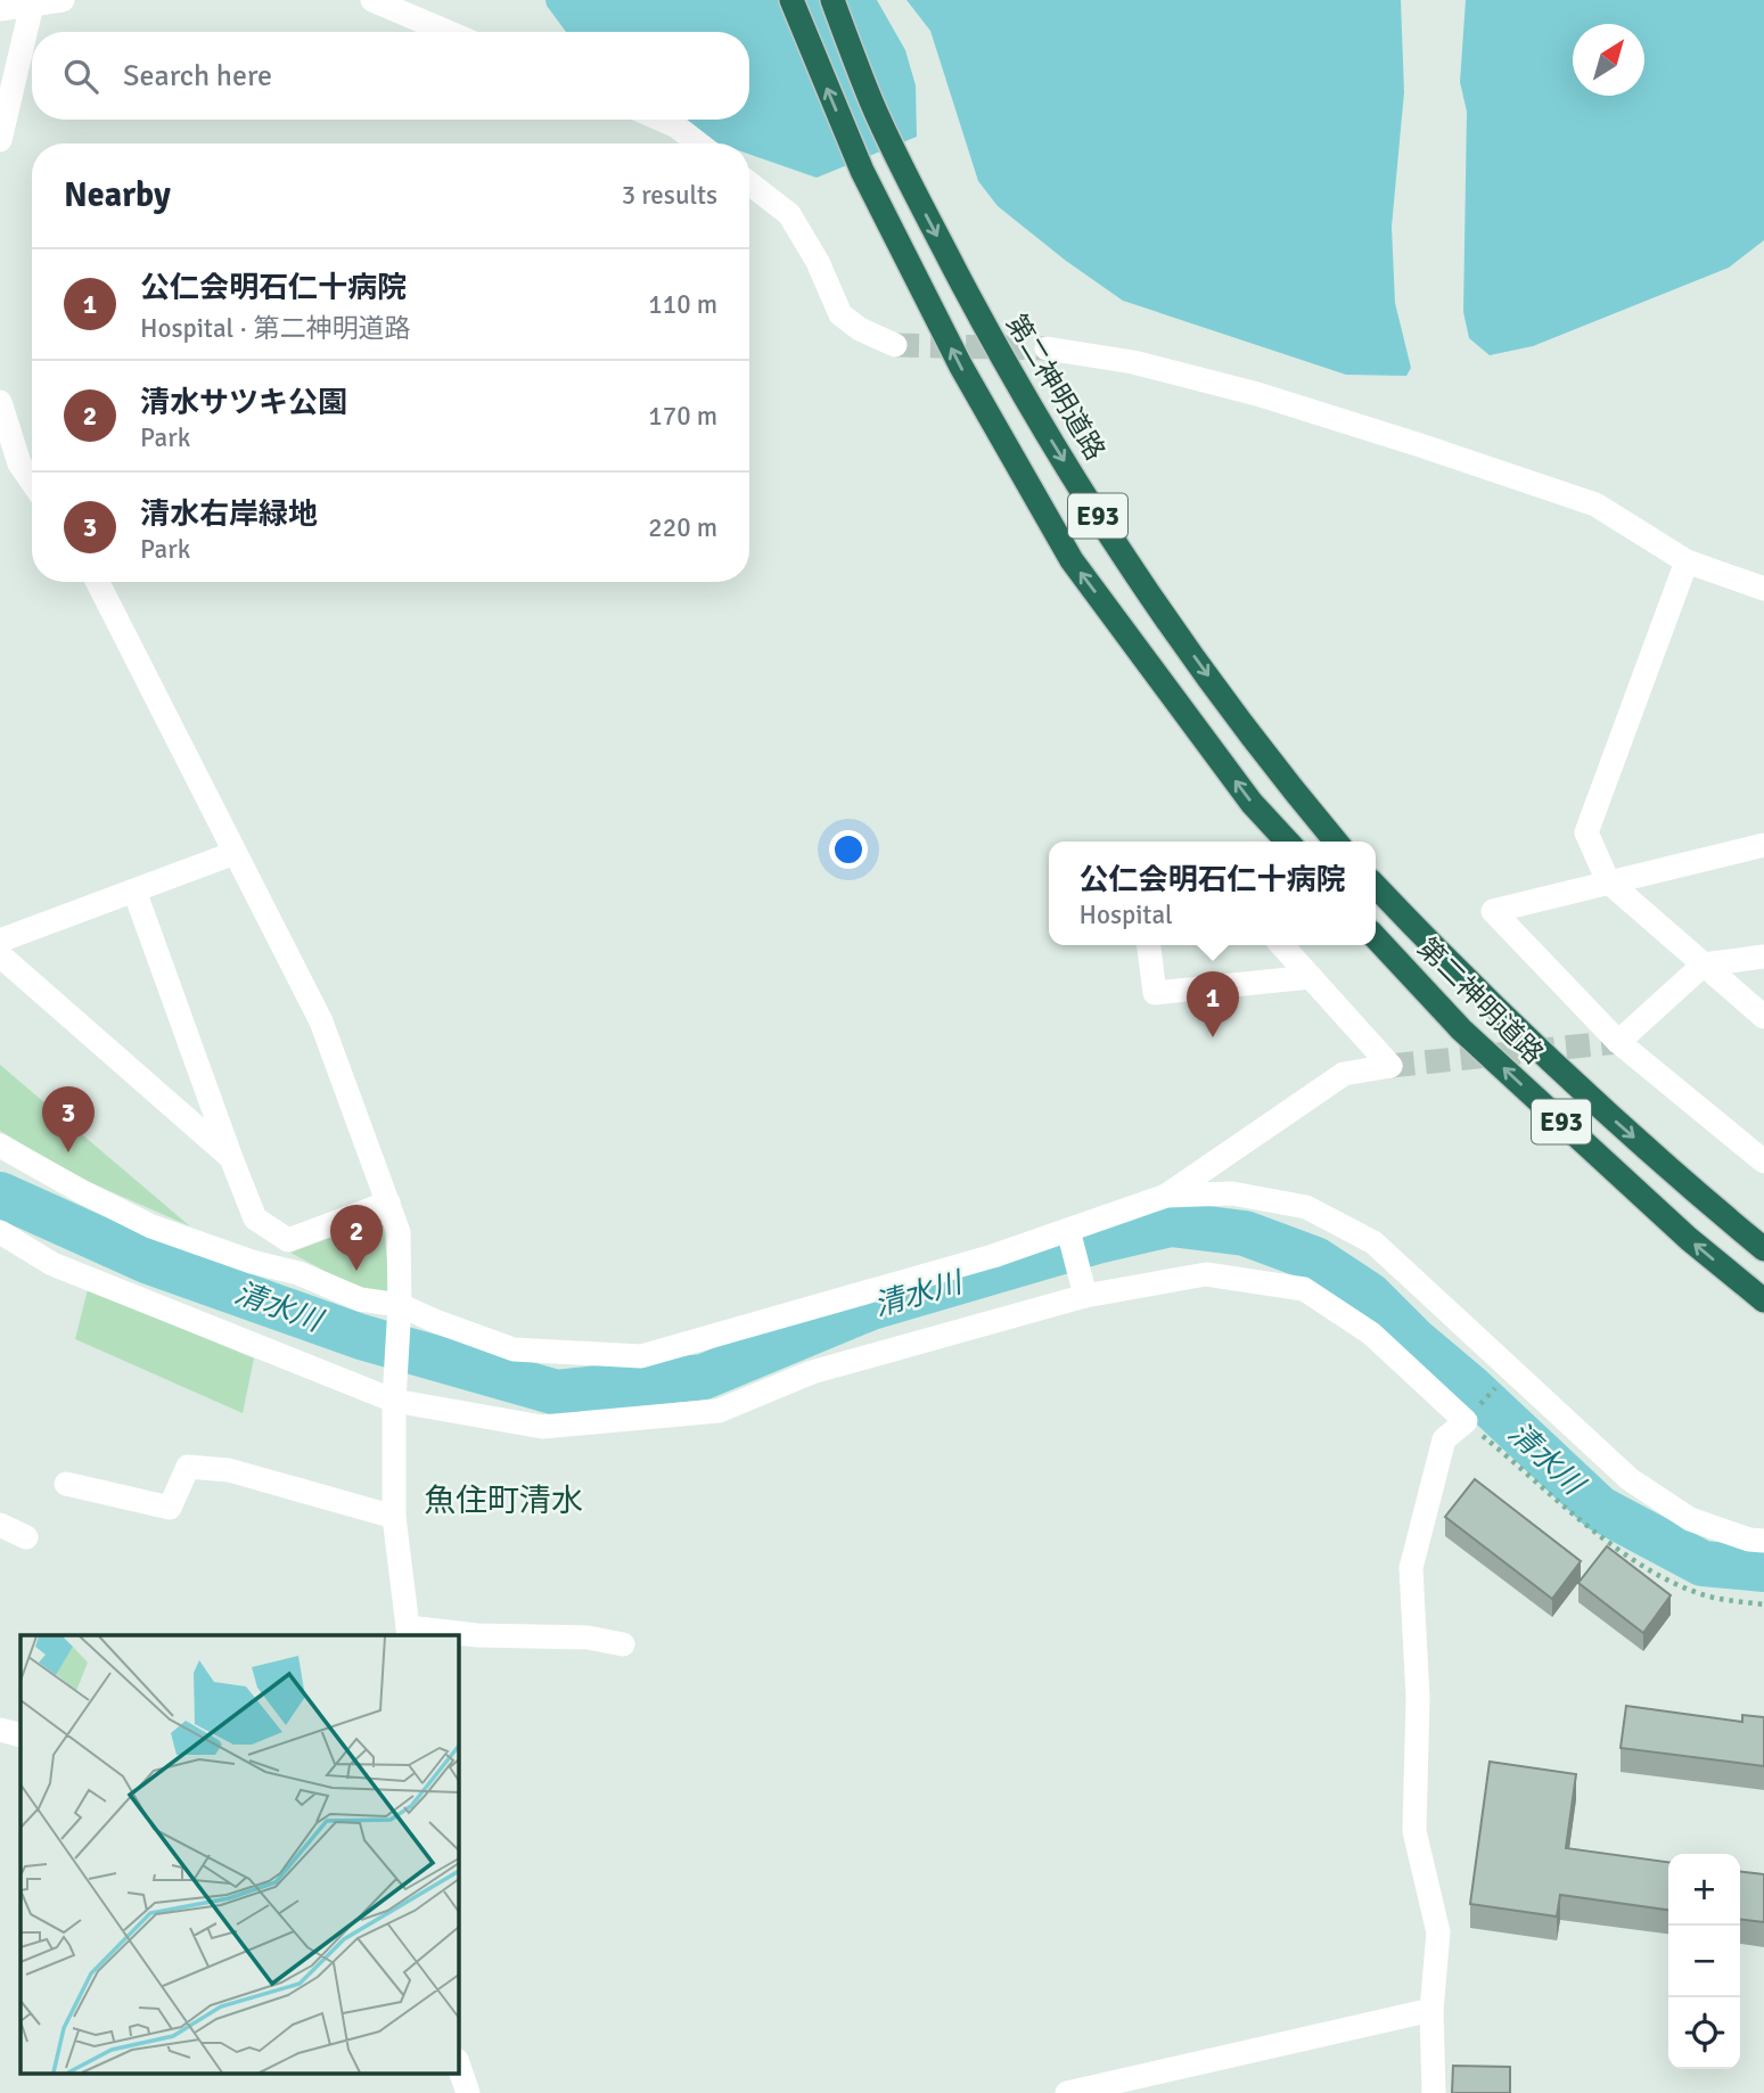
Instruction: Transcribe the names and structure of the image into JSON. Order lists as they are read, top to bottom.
{
  "streets": {
    "highway": ["第二神明道路", "E93"]
  },
  "districts": ["魚住町清水"],
  "water": ["清水川"],
  "north": "top right",
  "page": {
    "search": "Search here",
    "heading": ["Nearby", "3 results"],
    "list": [
      {
        "mark": "1",
        "name": "公仁会明石仁十病院",
        "note": "Hospital · 第二神明道路",
        "value": "110 m"
      },
      {
        "mark": "2",
        "name": "清水サツキ公園",
        "note": "Park",
        "value": "170 m"
      },
      {
        "mark": "3",
        "name": "清水右岸緑地",
        "note": "Park",
        "value": "220 m"
      }
    ],
    "popup": ["公仁会明石仁十病院", "Hospital"],
    "pins": ["1", "3", "2"],
    "map_buttons": ["+", "−"]
  }
}
